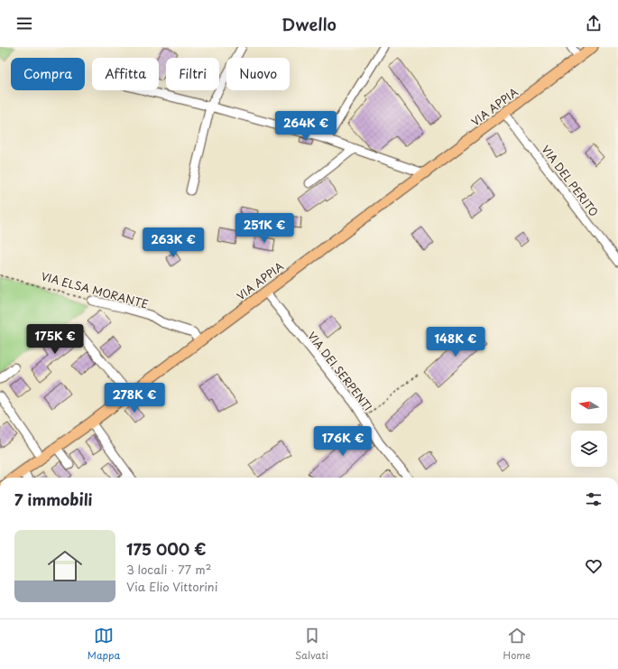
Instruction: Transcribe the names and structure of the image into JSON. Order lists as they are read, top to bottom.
{
  "streets": {
    "main road": ["VIA APPIA"],
    "street": ["VIA DEL PERITO", "VIA ELSA MORANTE", "VIA DEI SERPENTI"]
  },
  "crossings": [
    ["VIA APPIA", "VIA DEL PERITO"],
    ["VIA APPIA", "VIA ELSA MORANTE"],
    ["VIA APPIA", "VIA DEI SERPENTI"]
  ],
  "north": "left",
  "page": {
    "header": "Dwello",
    "chip": [
      "Compra",
      "Affitta",
      "Filtri",
      "Nuovo"
    ],
    "price": [
      "264K €",
      "251K €",
      "263K €",
      "175K €",
      "148K €",
      "278K €",
      "176K €"
    ],
    "heading": "7 immobili",
    "list": [
      {
        "name": "175 000 €",
        "note": "3 locali · 77 m² · Via Elio Vittorini"
      }
    ],
    "tabs": ["Mappa", "Salvati", "Home"]
  }
}
